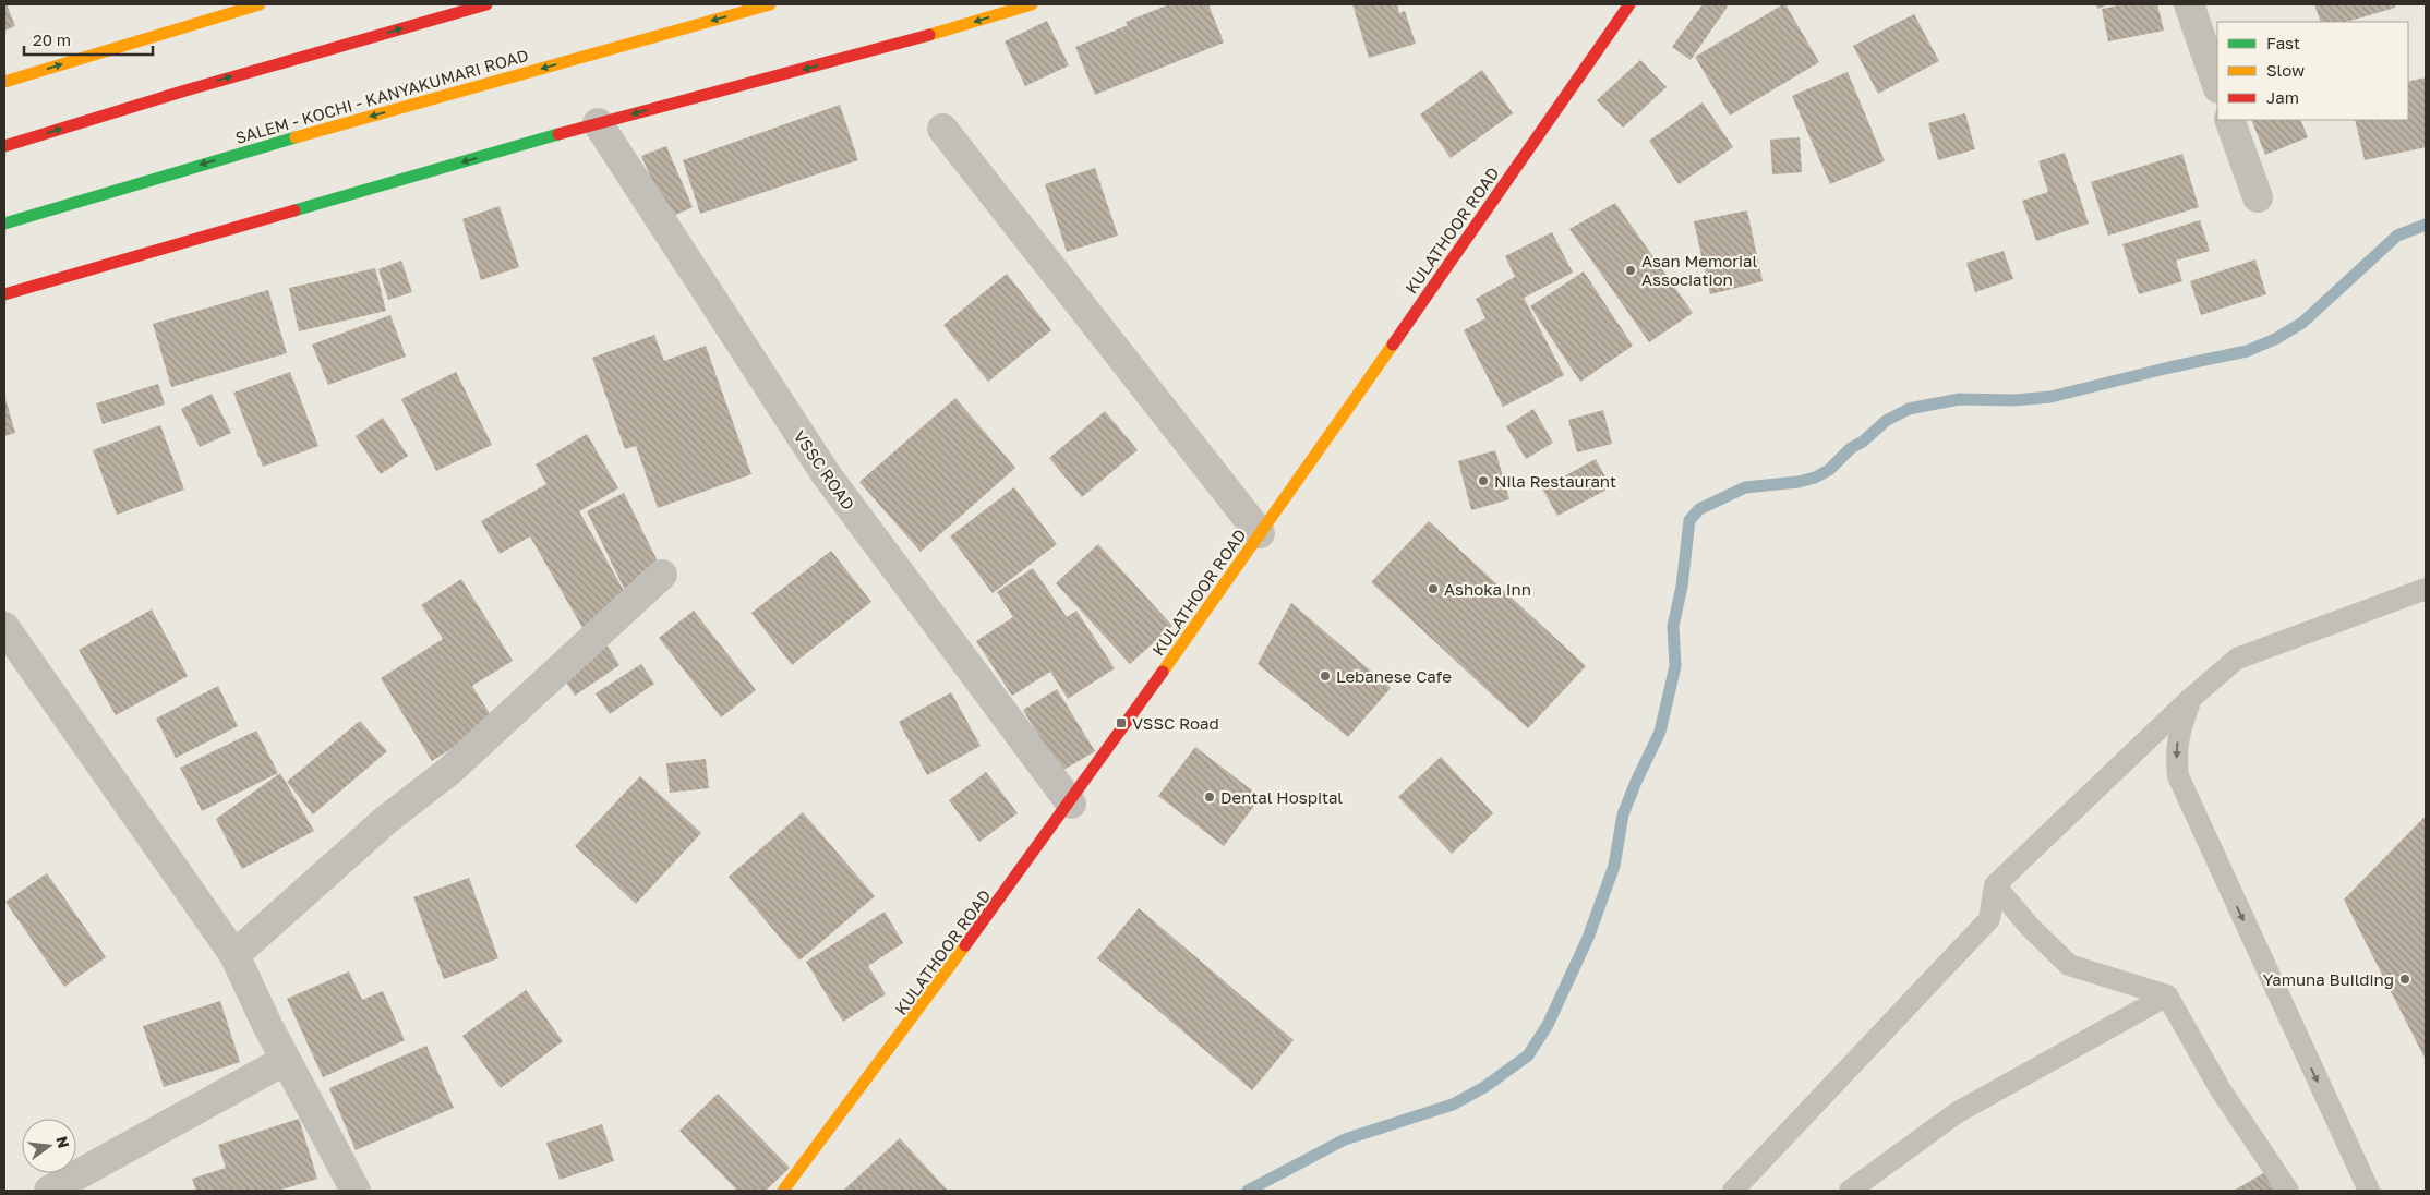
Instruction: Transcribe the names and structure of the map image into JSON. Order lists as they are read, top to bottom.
{
  "streets": {
    "main road": ["SALEM - KOCHI - KANYAKUMARI ROAD", "KULATHOOR ROAD"],
    "street": ["VSSC ROAD"]
  },
  "crossings": [
    ["KULATHOOR ROAD", "VSSC ROAD"]
  ],
  "places": {
    "other": [
      "Asan Memorial Association",
      "Nila Restaurant",
      "Ashoka Inn",
      "Lebanese Cafe",
      "Dental Hospital",
      "Yamuna Building"
    ],
    "transit": ["VSSC Road"]
  },
  "legend": ["Fast", "Slow", "Jam"],
  "scale_bar": "20 m",
  "north": "right"
}
